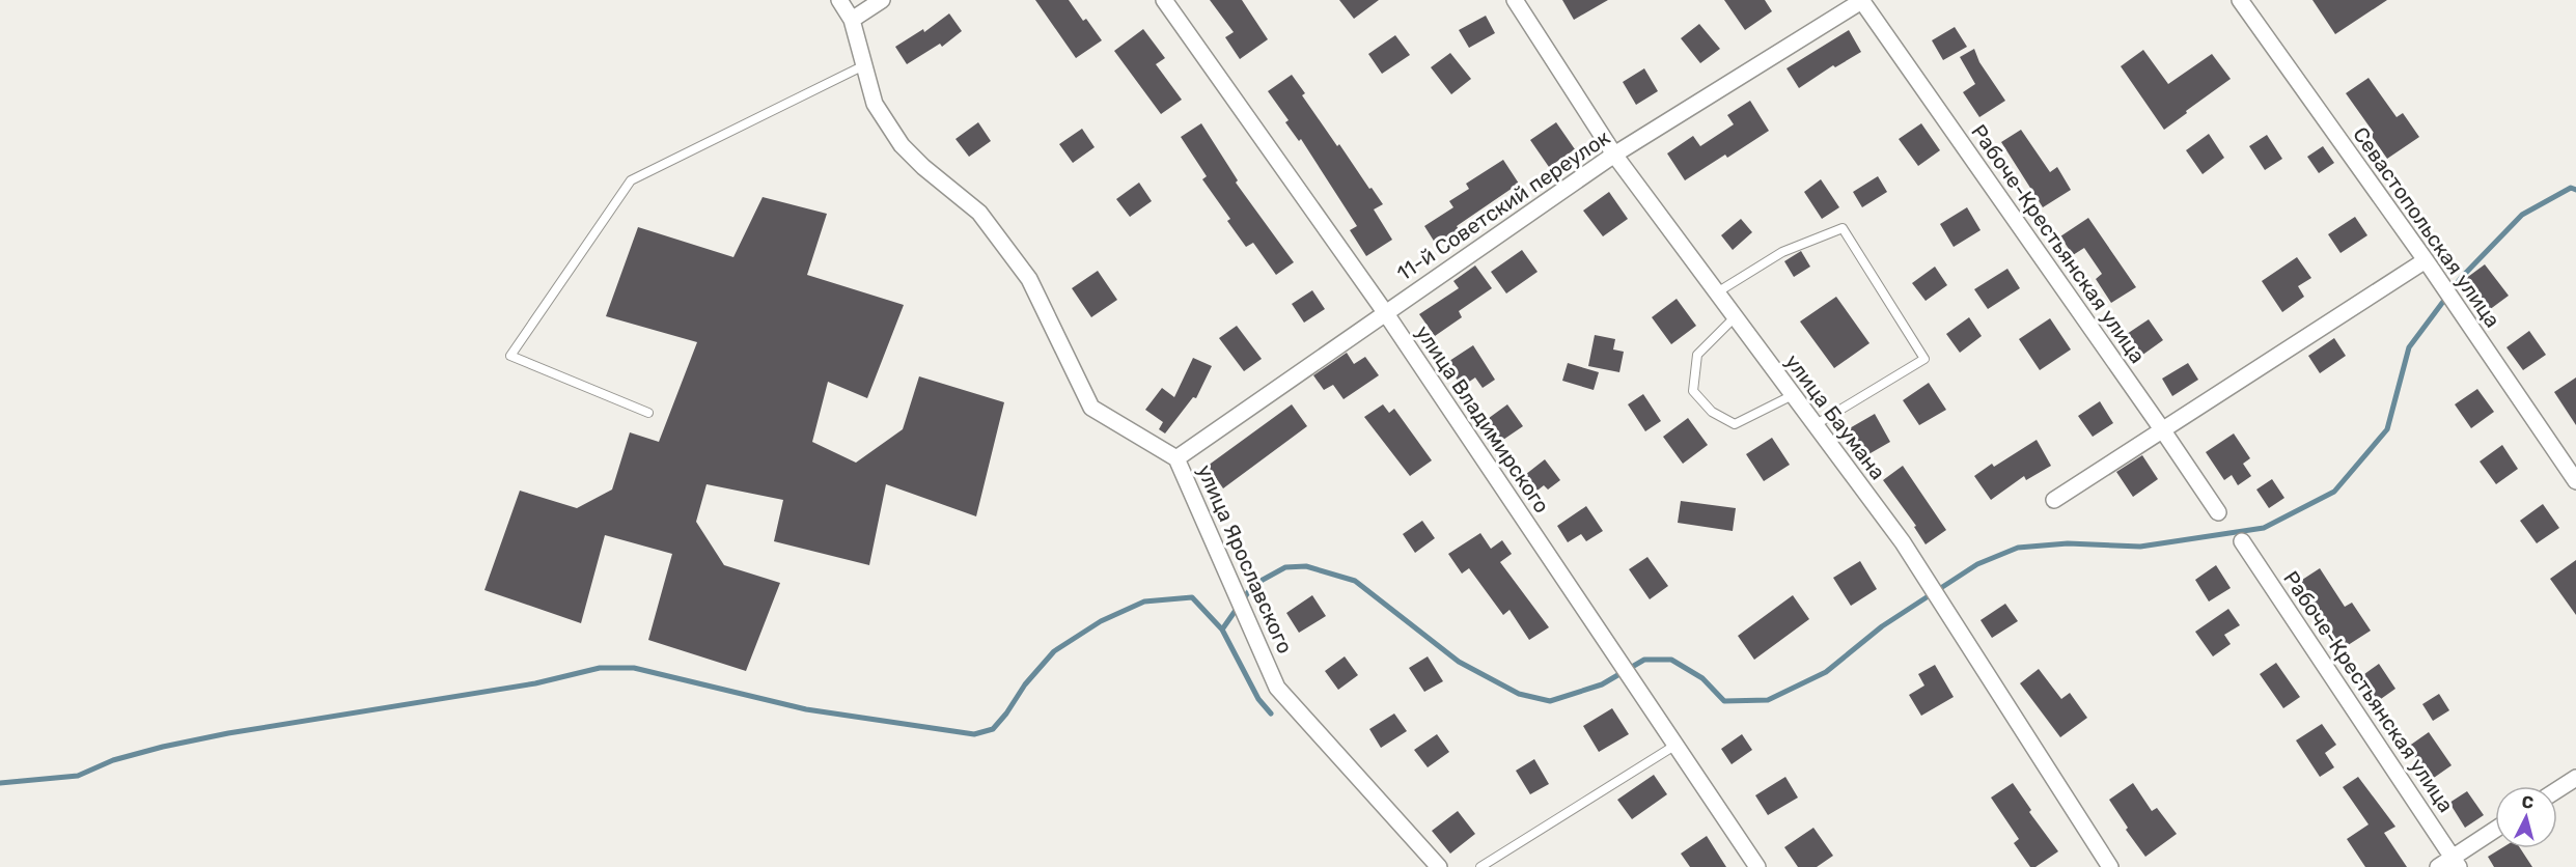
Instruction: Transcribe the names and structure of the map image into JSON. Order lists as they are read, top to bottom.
{
  "streets": {
    "street": [
      "11-й Советский переулок",
      "Севастопольская улица",
      "Рабоче-Крестьянская улица",
      "улица Баумана",
      "улица Владимирского",
      "улица Ярославского"
    ]
  },
  "crossings": [
    ["11-й Советский переулок", "Рабоче-Крестьянская улица"],
    ["11-й Советский переулок", "улица Баумана"],
    ["11-й Советский переулок", "улица Владимирского"],
    ["11-й Советский переулок", "улица Ярославского"]
  ],
  "north": "top"
}
